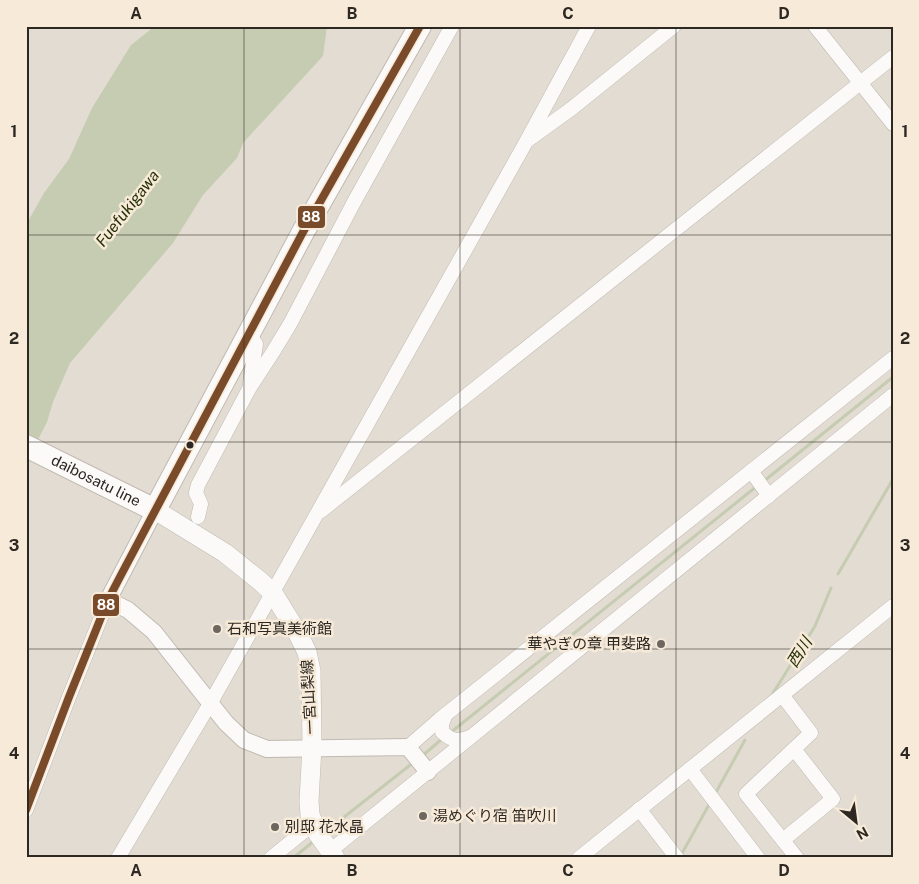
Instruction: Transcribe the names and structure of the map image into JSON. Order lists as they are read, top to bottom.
{
  "streets": {
    "highway": ["daibosatu line"],
    "main road": ["一宮山梨線"]
  },
  "crossings": [
    ["daibosatu line", "一宮山梨線"]
  ],
  "water": ["Fuefukigawa", "西川"],
  "places": [
    "石和写真美術館",
    "華やぎの章 甲斐路",
    "湯めぐり宿 笛吹川",
    "別邸 花水晶"
  ],
  "lines": ["transit line 88"],
  "north": "bottom right",
  "grid": {
    "columns": [
      "A",
      "B",
      "C",
      "D"
    ],
    "rows": [
      "1",
      "2",
      "3",
      "4"
    ]
  }
}
